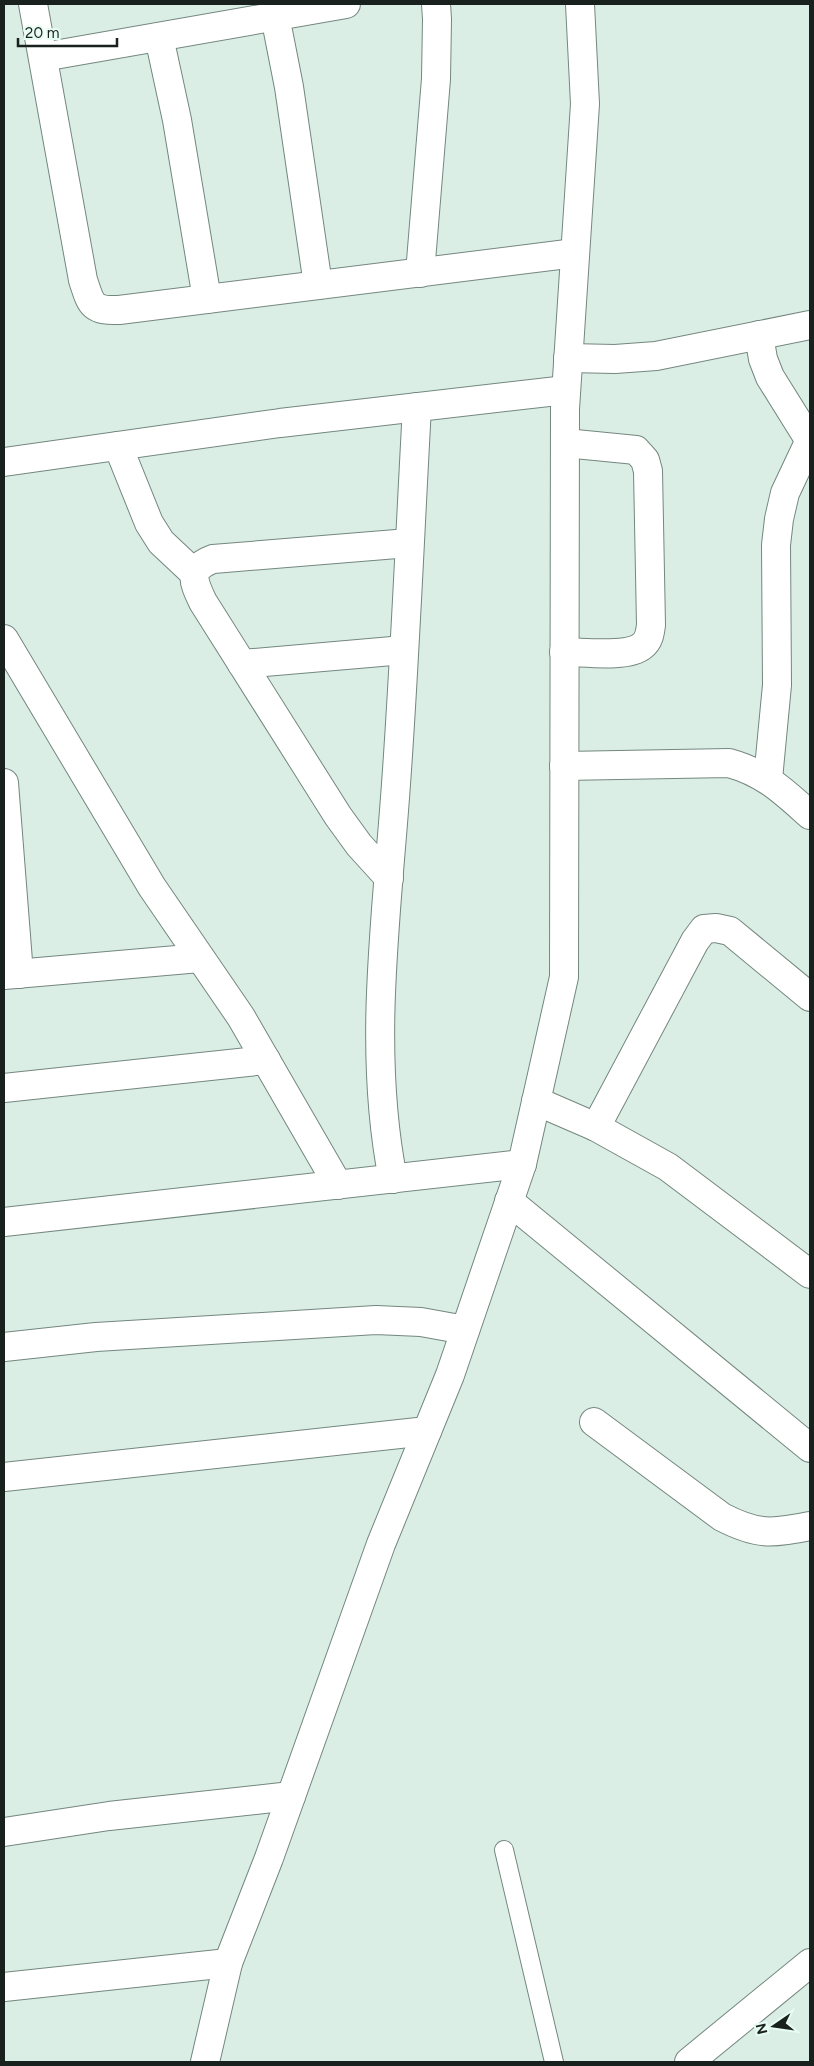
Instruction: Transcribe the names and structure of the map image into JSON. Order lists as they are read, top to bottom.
{
  "scale_bar": "20 m",
  "north": "left"
}
